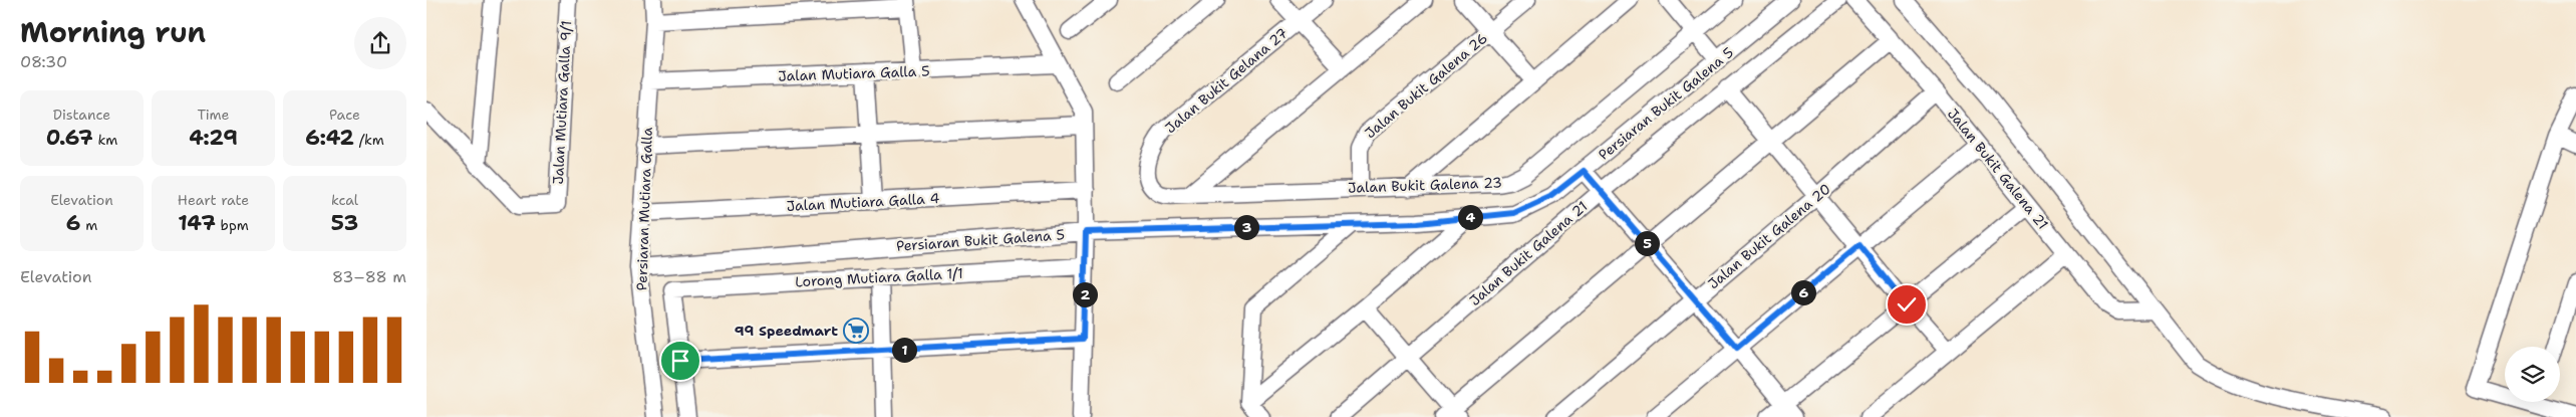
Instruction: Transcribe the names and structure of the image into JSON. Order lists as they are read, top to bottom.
{
  "streets": {
    "street": [
      "Jalan Mutiara Galla 5",
      "Jalan Bukit Gelana 27",
      "Jalan Bukit Galena 26",
      "Jalan Mutiara Galla 9/1",
      "Persiaran Bukit Galena 5",
      "Jalan Bukit Galena 21",
      "Jalan Bukit Galena 23",
      "Jalan Mutiara Galla 4",
      "Persiaran Mutiara Galla",
      "Jalan Bukit Galena 20",
      "Lorong Mutiara Galla 1/1"
    ]
  },
  "crossings": [
    ["Jalan Mutiara Galla 5", "Persiaran Mutiara Galla"],
    ["Jalan Bukit Gelana 27", "Jalan Bukit Galena 23"],
    ["Jalan Bukit Galena 26", "Jalan Bukit Galena 23"],
    ["Persiaran Bukit Galena 5", "Persiaran Mutiara Galla"],
    ["Jalan Bukit Galena 21", "Jalan Bukit Galena 20"],
    ["Jalan Mutiara Galla 4", "Persiaran Mutiara Galla"]
  ],
  "places": {
    "supermarket": ["99 Speedmart"]
  },
  "page": {
    "heading": ["Morning run", "08:30"],
    "stats": [
      ["Distance", "0.67 km"],
      ["Time", "4:29"],
      ["Pace", "6:42 /km"],
      ["Elevation", "6 m"],
      ["Heart rate", "147 bpm"],
      ["kcal", "53"]
    ],
    "pins": [
      "4",
      "3",
      "5",
      "6",
      "2",
      "1"
    ],
    "chart": ["Elevation", "83–88 m"]
  }
}
